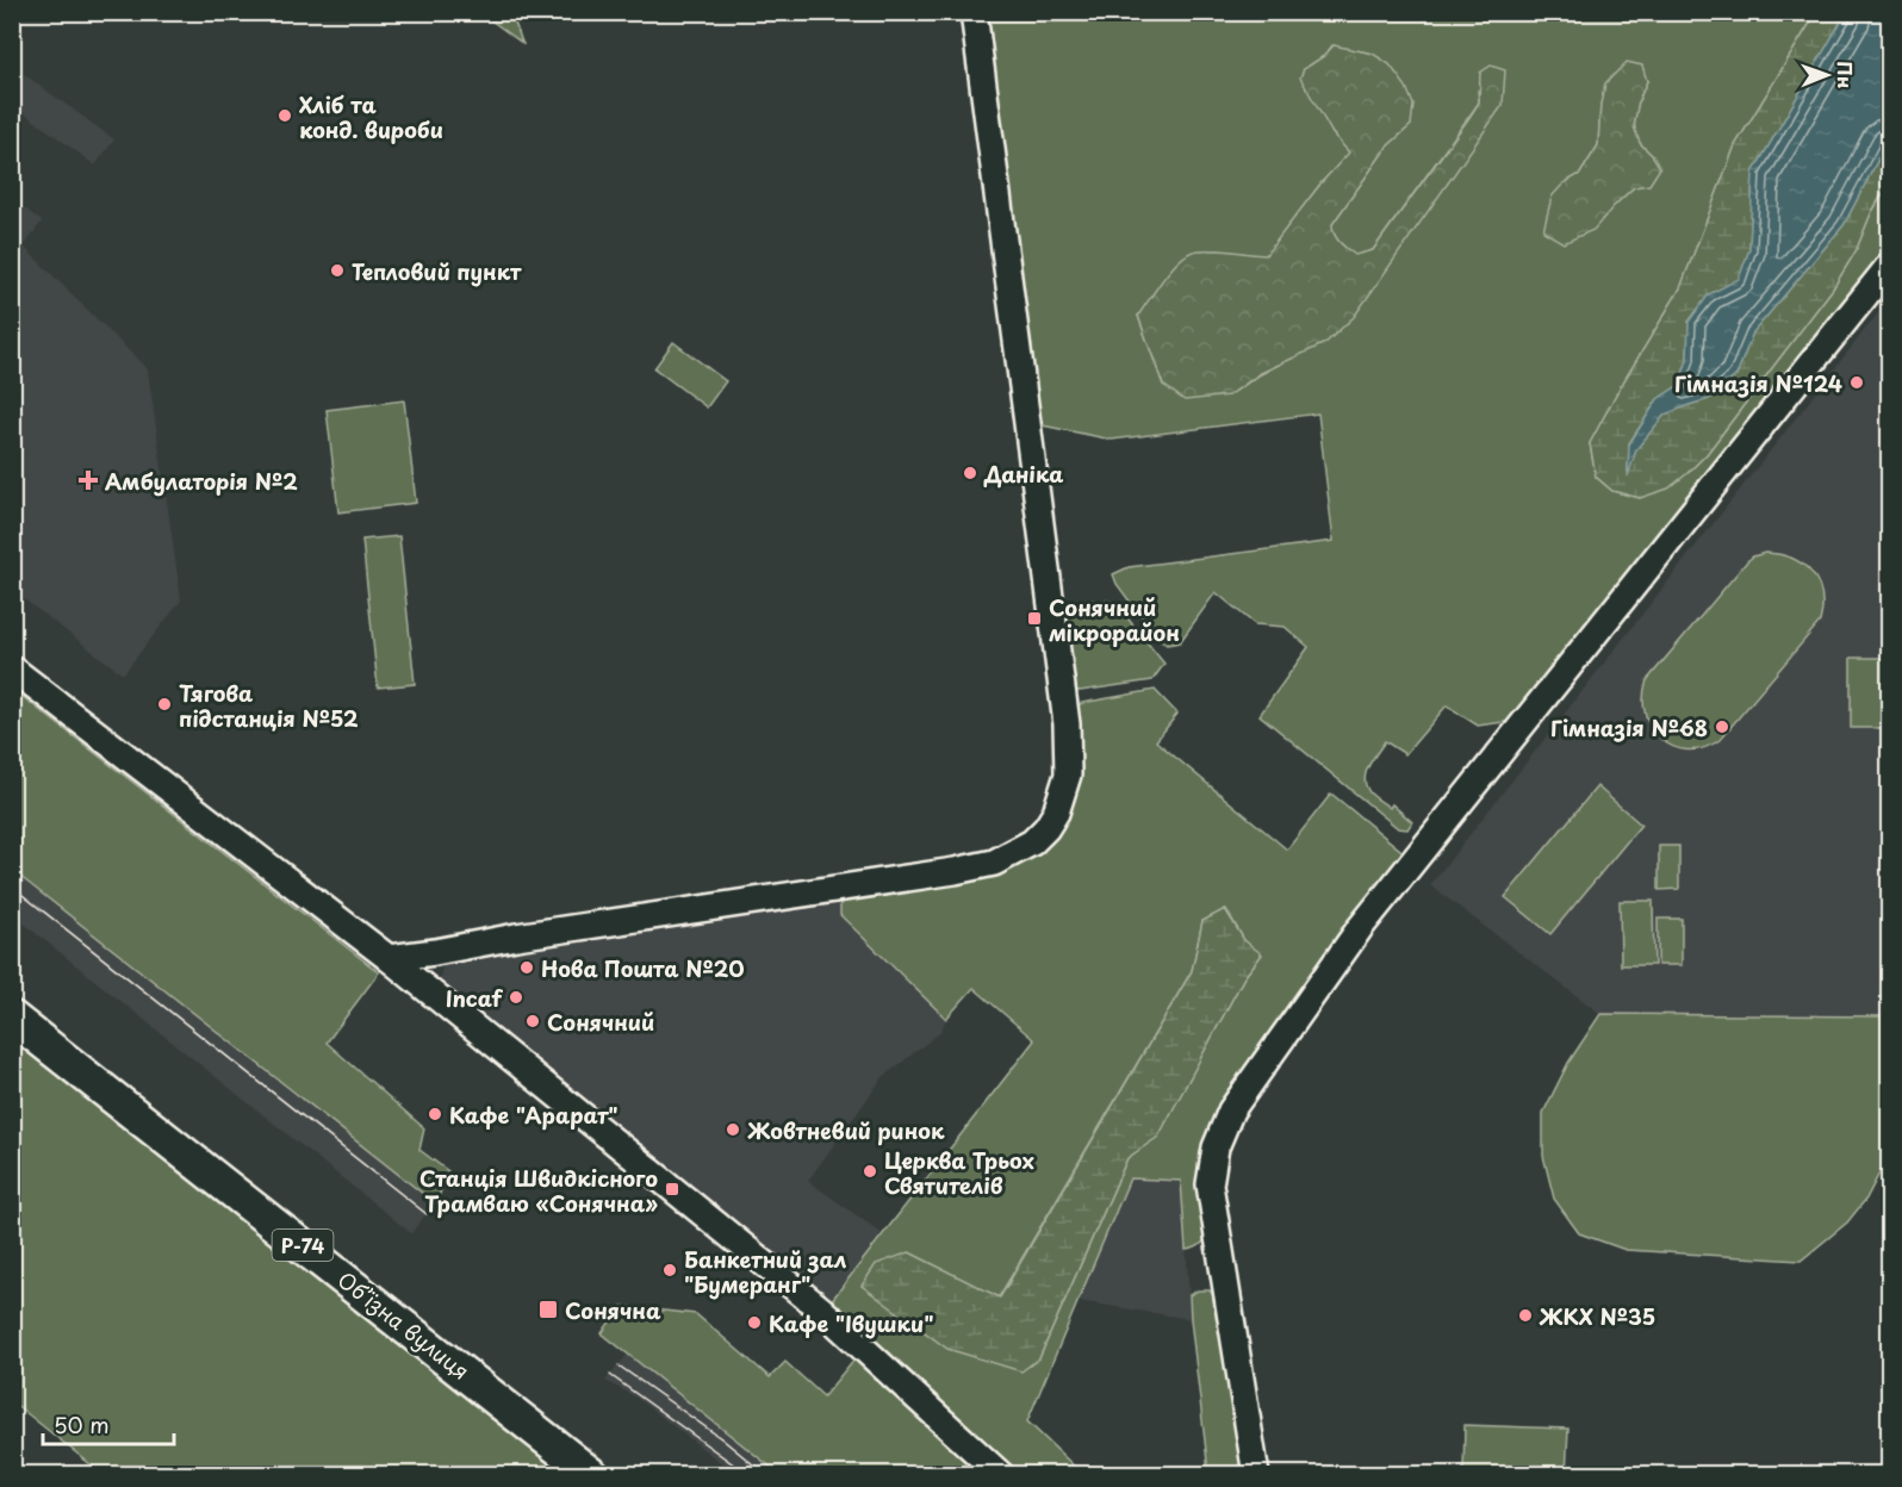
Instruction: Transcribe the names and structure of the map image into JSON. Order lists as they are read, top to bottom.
{
  "streets": {
    "main road": ["Р-74", "Обʼїзна вулиця"]
  },
  "places": {
    "other": [
      "Хліб та конд. вироби",
      "Тепловий пункт",
      "Гімназія №124",
      "Даніка",
      "Тягова підстанція №52",
      "Гімназія №68",
      "Нова Пошта №20",
      "Incaf",
      "Сонячний",
      "Кафе \"Арарат\"",
      "Жовтневий ринок",
      "Церква Трьох Святителів",
      "Банкетний зал \"Бумеранг\"",
      "ЖКХ №35",
      "Кафе \"Івушки\""
    ],
    "health": ["Амбулаторія №2"],
    "transit": ["Сонячний мікрорайон", "Станцiя Швидкiсного Трамваю «Сонячна»", "Сонячна"]
  },
  "scale_bar": "50 m",
  "north": "right"
}
